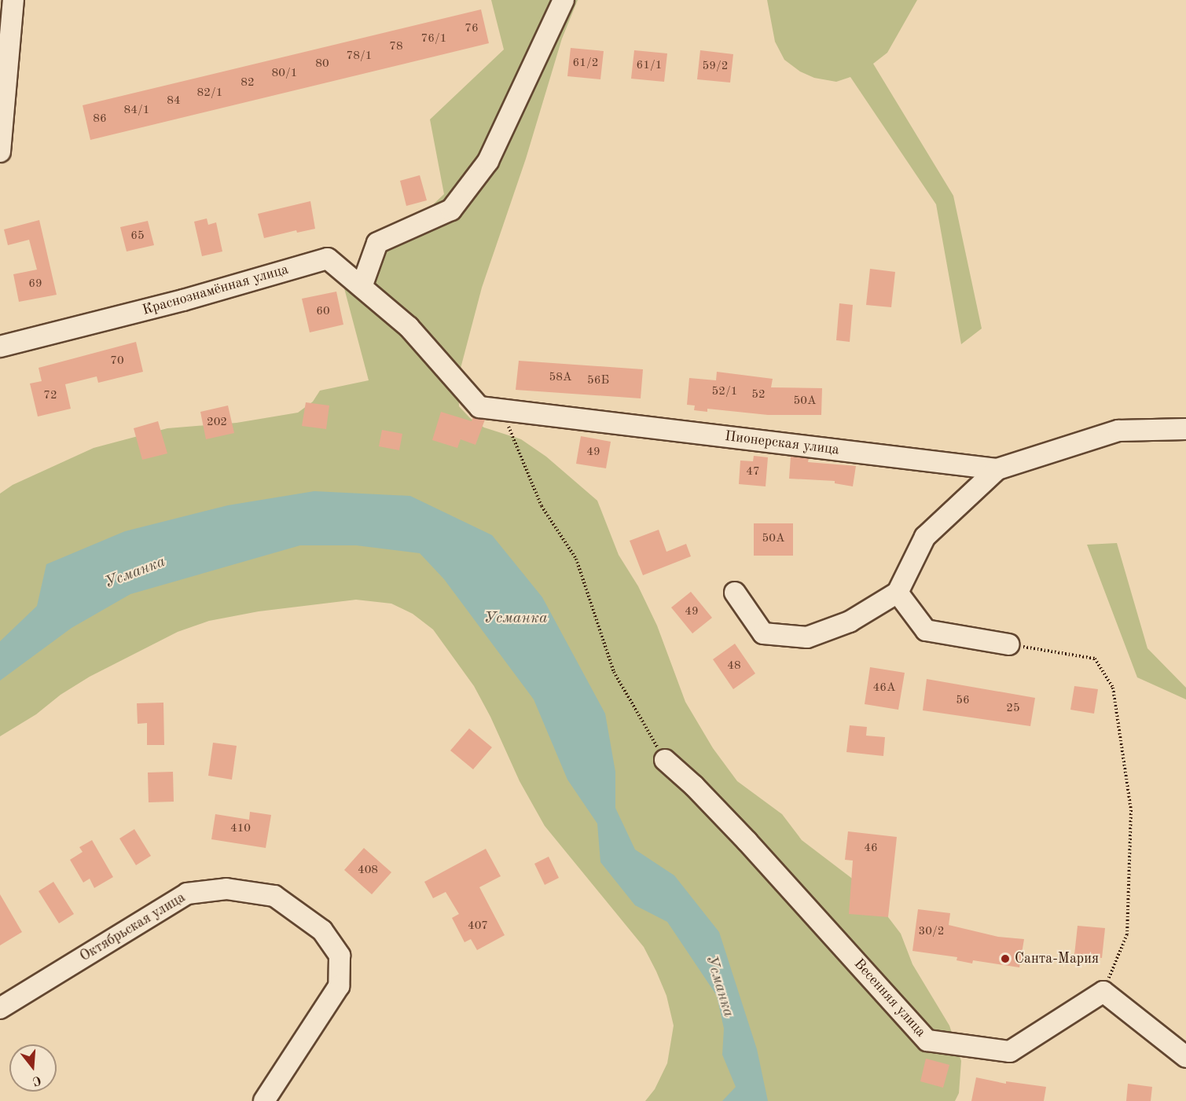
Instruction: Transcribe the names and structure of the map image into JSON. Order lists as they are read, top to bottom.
{
  "streets": {
    "street": [
      "Краснознамённая улица",
      "Пионерская улица",
      "Октябрьская улица",
      "Весенняя улица"
    ]
  },
  "crossings": [
    ["Краснознамённая улица", "Пионерская улица"]
  ],
  "water": ["Усманка"],
  "places": ["Санта-Мария"],
  "house_numbers": [
    "76",
    "76/1",
    "78",
    "78/1",
    "61/2",
    "80",
    "61/1",
    "59/2",
    "80/1",
    "82",
    "82/1",
    "84",
    "84/1",
    "86",
    "65",
    "69",
    "60",
    "70",
    "58А",
    "56Б",
    "52/1",
    "52",
    "72",
    "50А",
    "202",
    "49",
    "47",
    "50А",
    "49",
    "48",
    "46А",
    "56",
    "25",
    "410",
    "46",
    "408",
    "407",
    "30/2"
  ],
  "north": "bottom"
}
